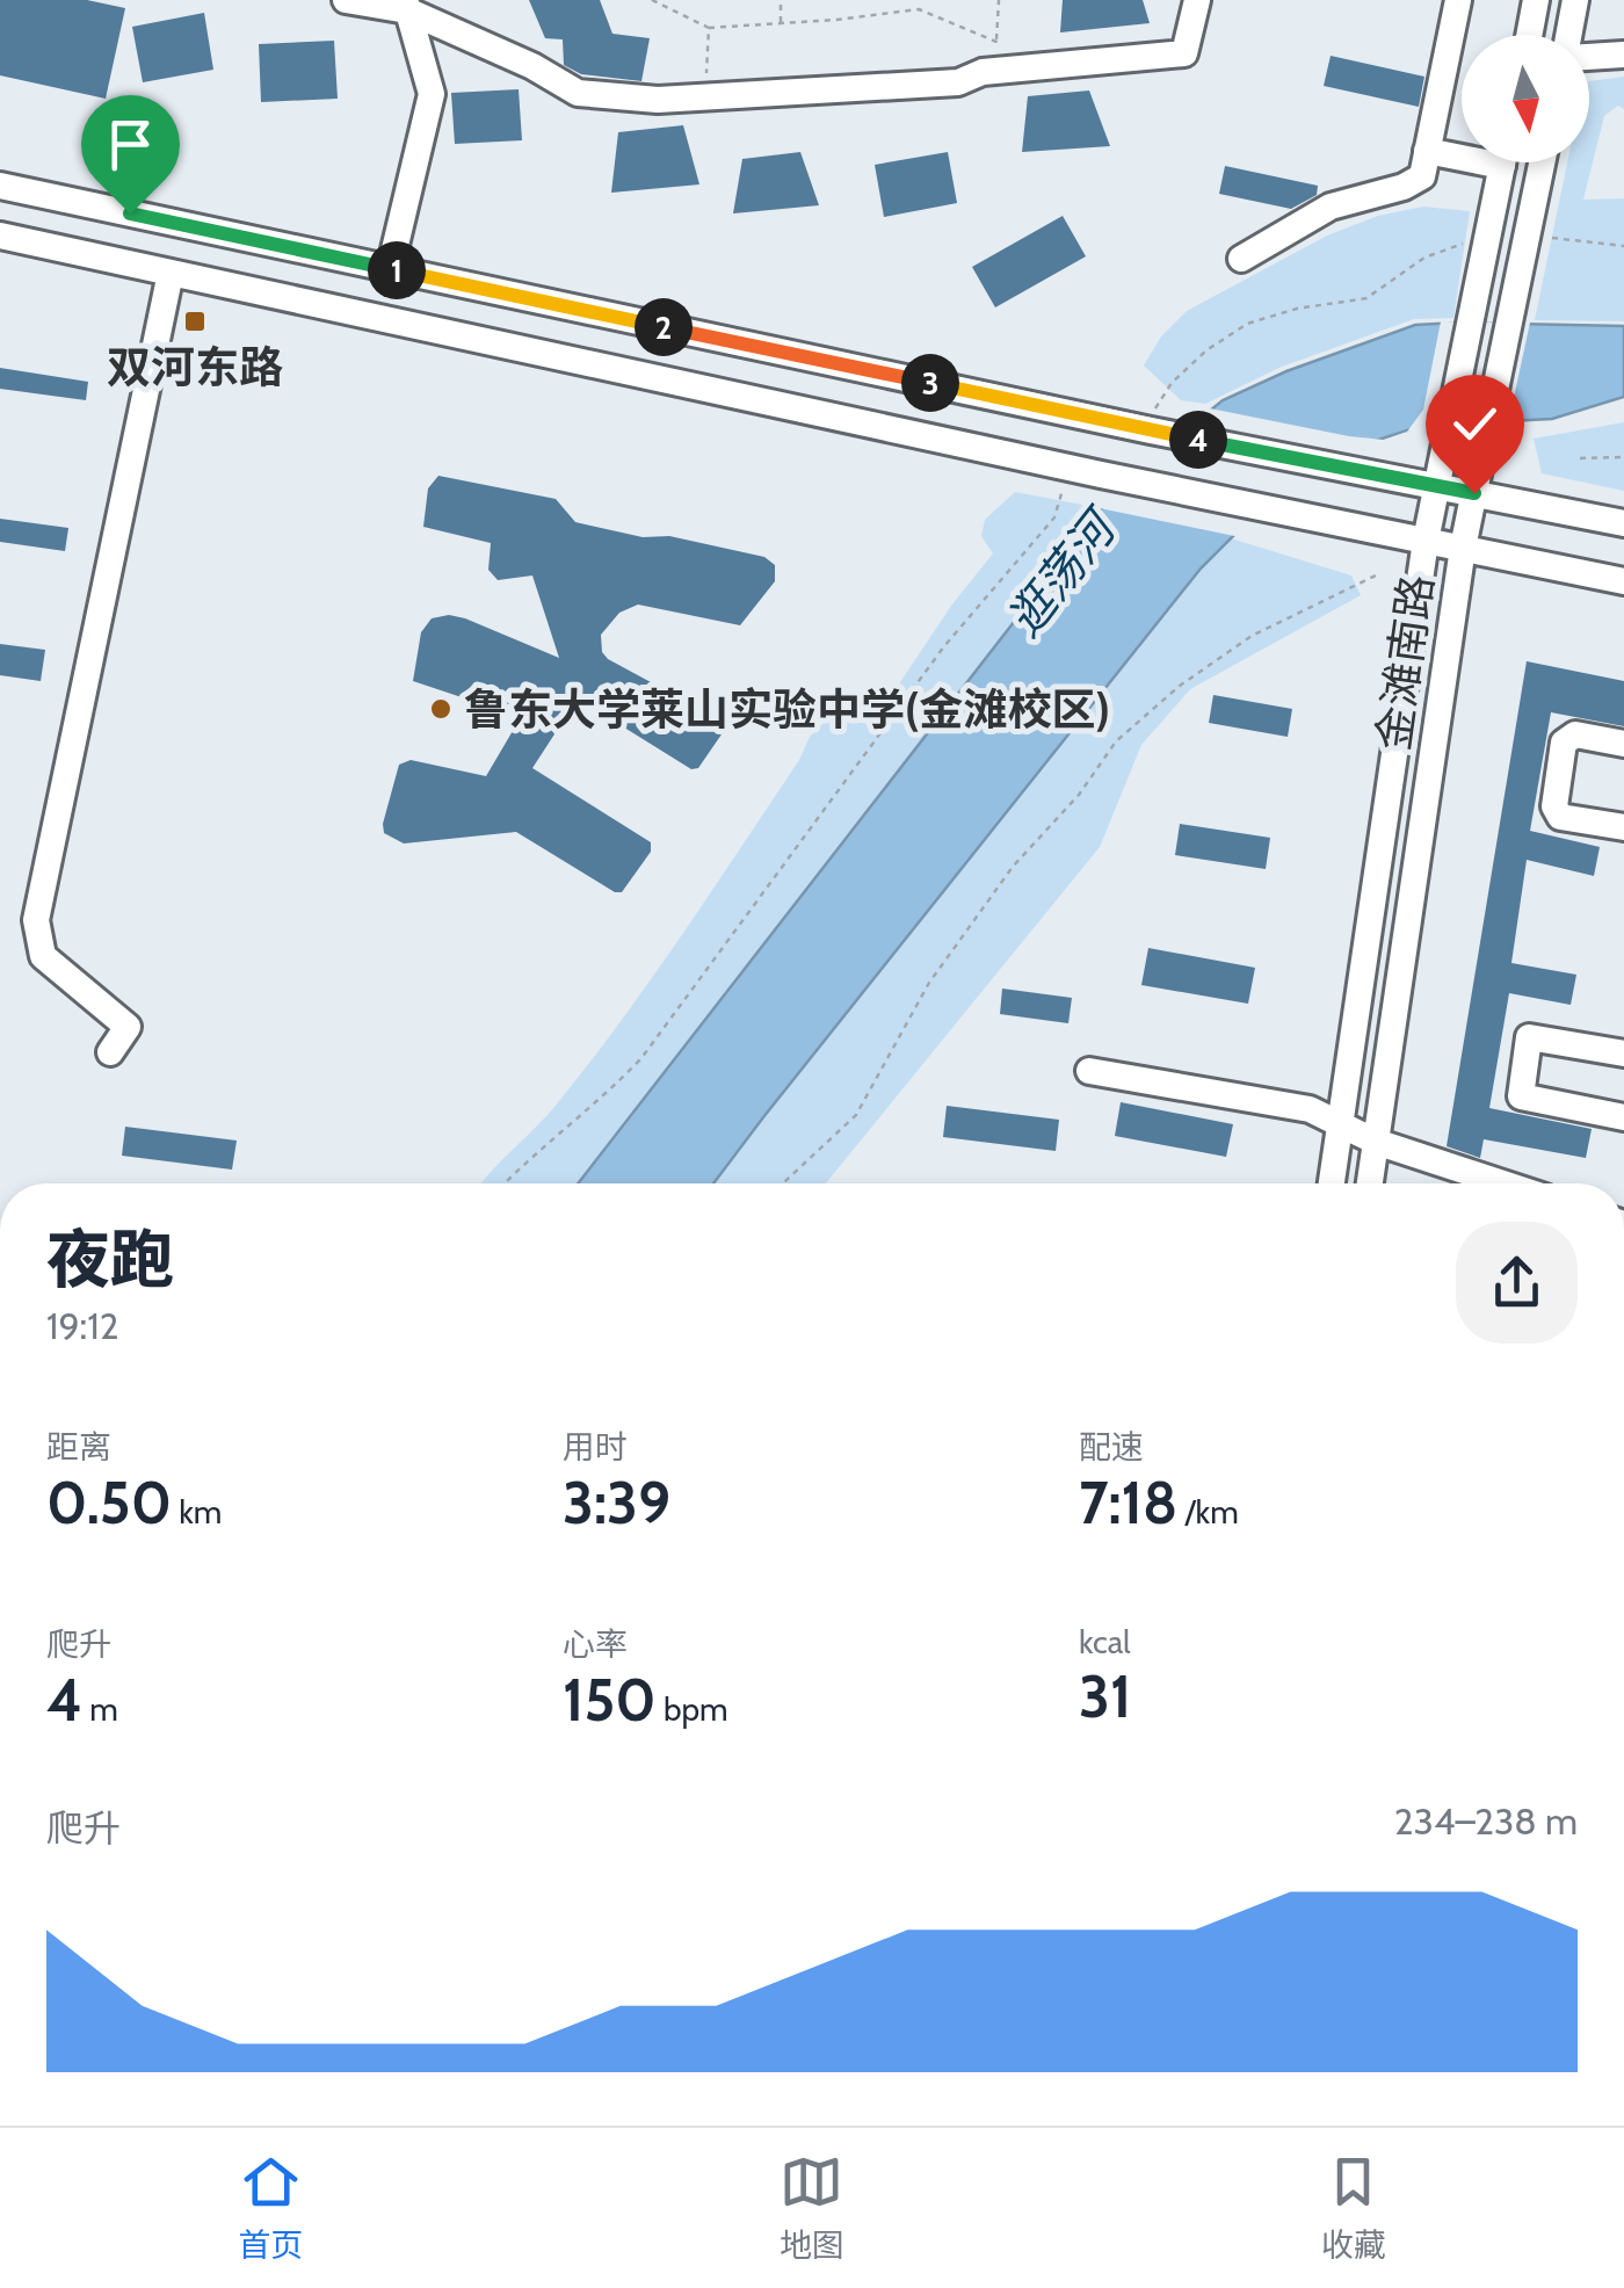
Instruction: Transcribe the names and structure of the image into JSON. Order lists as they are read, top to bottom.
{
  "streets": {
    "street": ["金滩南路"]
  },
  "water": ["逛荡河"],
  "places": {
    "transit": ["双河东路"],
    "other": ["鲁东大学莱山实验中学(金滩校区)"]
  },
  "north": "bottom",
  "page": {
    "pins": [
      "1",
      "2",
      "3",
      "4"
    ],
    "heading": ["夜跑", "19:12"],
    "stats": [
      ["距离", "0.50 km"],
      ["用时", "3:39"],
      ["配速", "7:18 /km"],
      ["爬升", "4 m"],
      ["心率", "150 bpm"],
      ["kcal", "31"]
    ],
    "chart": ["爬升", "234–238 m"],
    "tabs": ["首页", "地图", "收藏"]
  }
}
